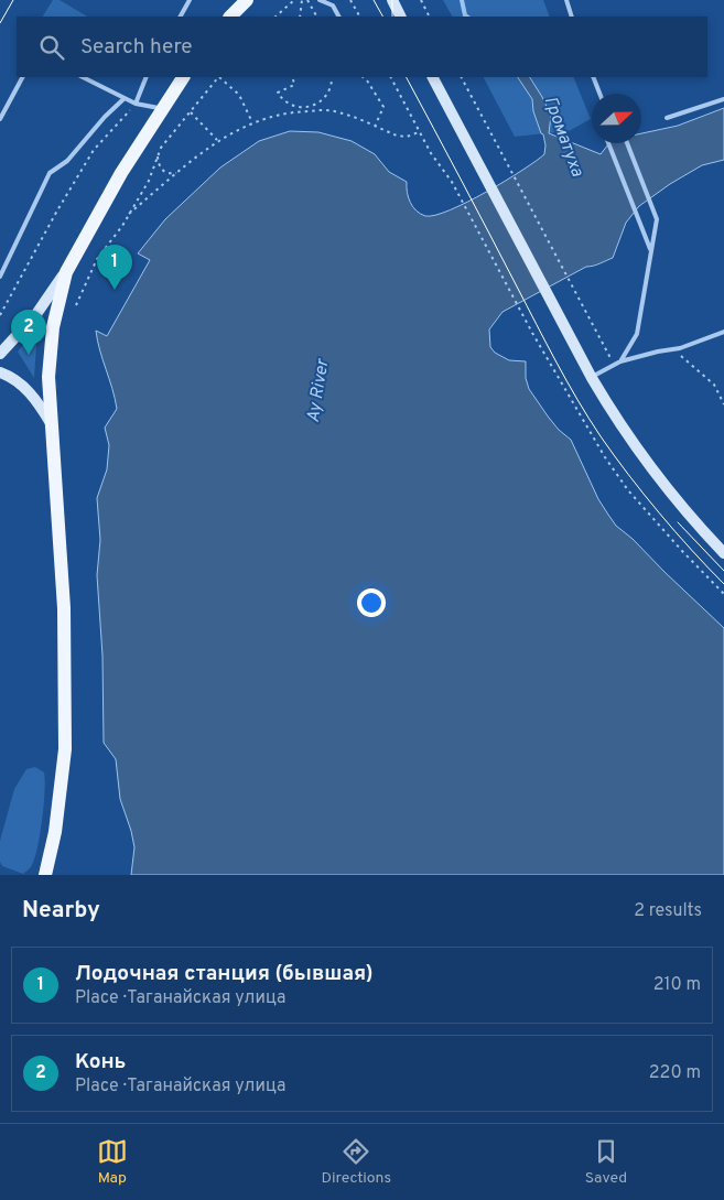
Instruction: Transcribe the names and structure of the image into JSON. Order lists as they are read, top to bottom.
{
  "water": ["Громатуха", "Ay River"],
  "north": "right",
  "page": {
    "search": "Search here",
    "pins": ["1", "2"],
    "heading": ["Nearby", "2 results"],
    "list": [
      {
        "mark": "1",
        "name": "Лодочная станция (бывшая)",
        "note": "Place · Таганайская улица",
        "value": "210 m"
      },
      {
        "mark": "2",
        "name": "Конь",
        "note": "Place · Таганайская улица",
        "value": "220 m"
      }
    ],
    "nav": ["Map", "Directions", "Saved"]
  }
}
